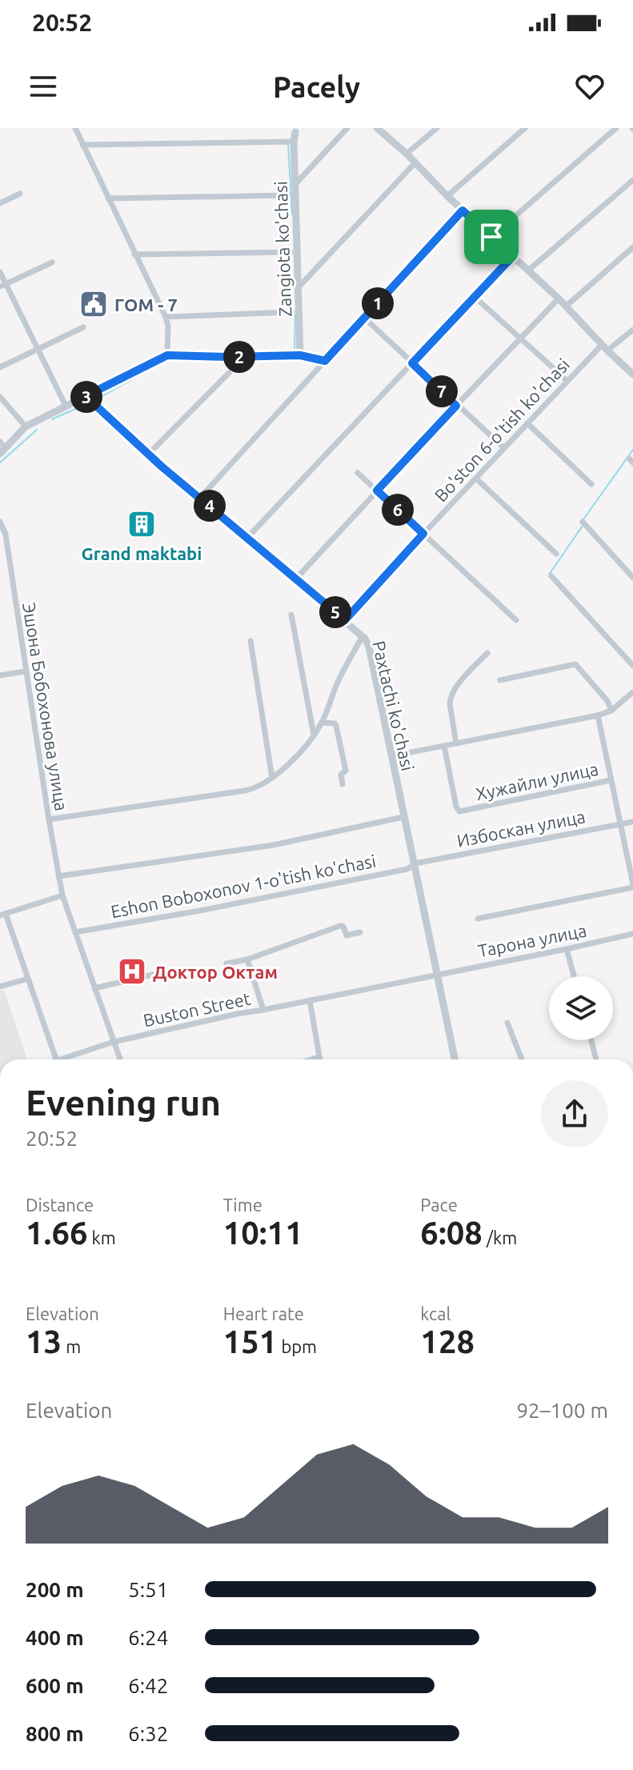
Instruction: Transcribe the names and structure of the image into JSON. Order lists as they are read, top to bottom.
{
  "streets": {
    "street": [
      "Zangiota ko'chasi",
      "Bo'ston 6-o'tish ko'chasi",
      "Paxtachi ko'chasi",
      "Эшона Бобохонова улица",
      "Хужайли улица",
      "Избоскан улица",
      "Eshon Boboxonov 1-o'tish ko'chasi",
      "Тарона улица",
      "Buston Street"
    ]
  },
  "crossings": [
    ["Bo'ston 6-o'tish ko'chasi", "Paxtachi ko'chasi"],
    ["Paxtachi ko'chasi", "Избоскан улица"],
    ["Paxtachi ko'chasi", "Eshon Boboxonov 1-o'tish ko'chasi"],
    ["Paxtachi ko'chasi", "Тарона улица"],
    ["Paxtachi ko'chasi", "Buston Street"],
    ["Эшона Бобохонова улица", "Eshon Boboxonov 1-o'tish ko'chasi"],
    ["Эшона Бобохонова улица", "Buston Street"],
    ["Избоскан улица", "Eshon Boboxonov 1-o'tish ko'chasi"],
    ["Тарона улица", "Buston Street"]
  ],
  "places": {
    "public building": ["ГОМ - 7"],
    "building": ["Grand maktabi"],
    "hospital": ["Доктор Октам"]
  },
  "page": {
    "status": "20:52",
    "header": "Pacely",
    "pins": [
      "1",
      "2",
      "7",
      "3",
      "4",
      "6",
      "5"
    ],
    "heading": ["Evening run", "20:52"],
    "stats": [
      ["Distance", "1.66 km"],
      ["Time", "10:11"],
      ["Pace", "6:08 /km"],
      ["Elevation", "13 m"],
      ["Heart rate", "151 bpm"],
      ["kcal", "128"]
    ],
    "chart": ["Elevation", "92–100 m"],
    "list": [
      {
        "name": "200 m",
        "note": "5:51"
      },
      {
        "name": "400 m",
        "note": "6:24"
      },
      {
        "name": "600 m",
        "note": "6:42"
      },
      {
        "name": "800 m",
        "note": "6:32"
      }
    ]
  }
}
